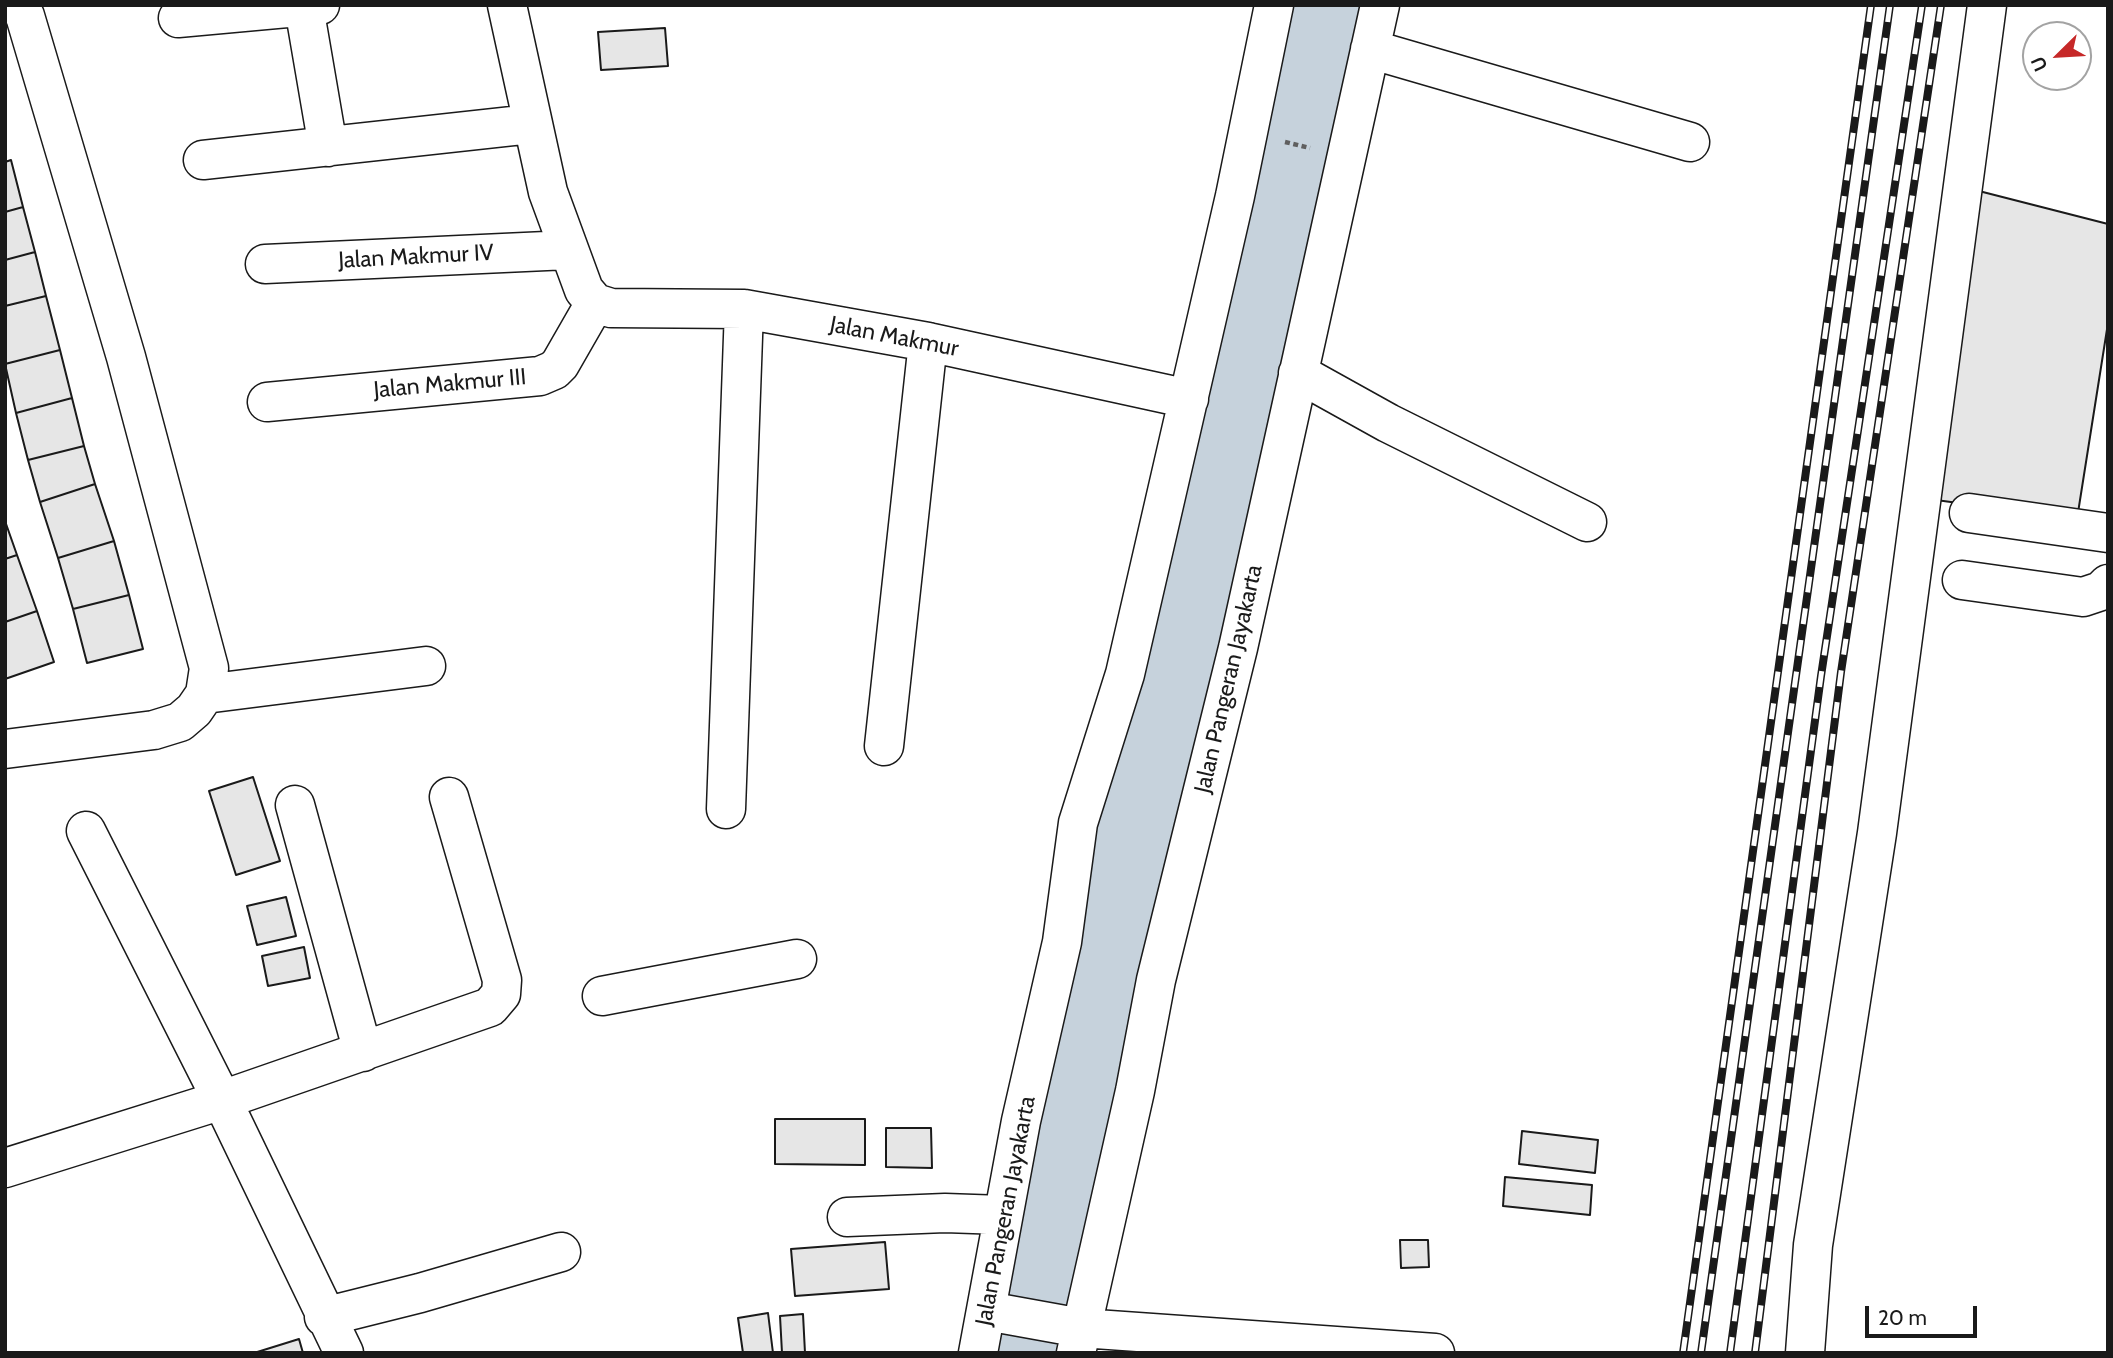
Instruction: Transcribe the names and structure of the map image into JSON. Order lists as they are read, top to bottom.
{
  "streets": {
    "street": [
      "Jalan Makmur IV",
      "Jalan Makmur",
      "Jalan Makmur III",
      "Jalan Pangeran Jayakarta"
    ]
  },
  "crossings": [
    ["Jalan Makmur", "Jalan Makmur III"],
    ["Jalan Makmur", "Jalan Pangeran Jayakarta"]
  ],
  "scale_bar": "20 m",
  "north": "bottom left"
}
